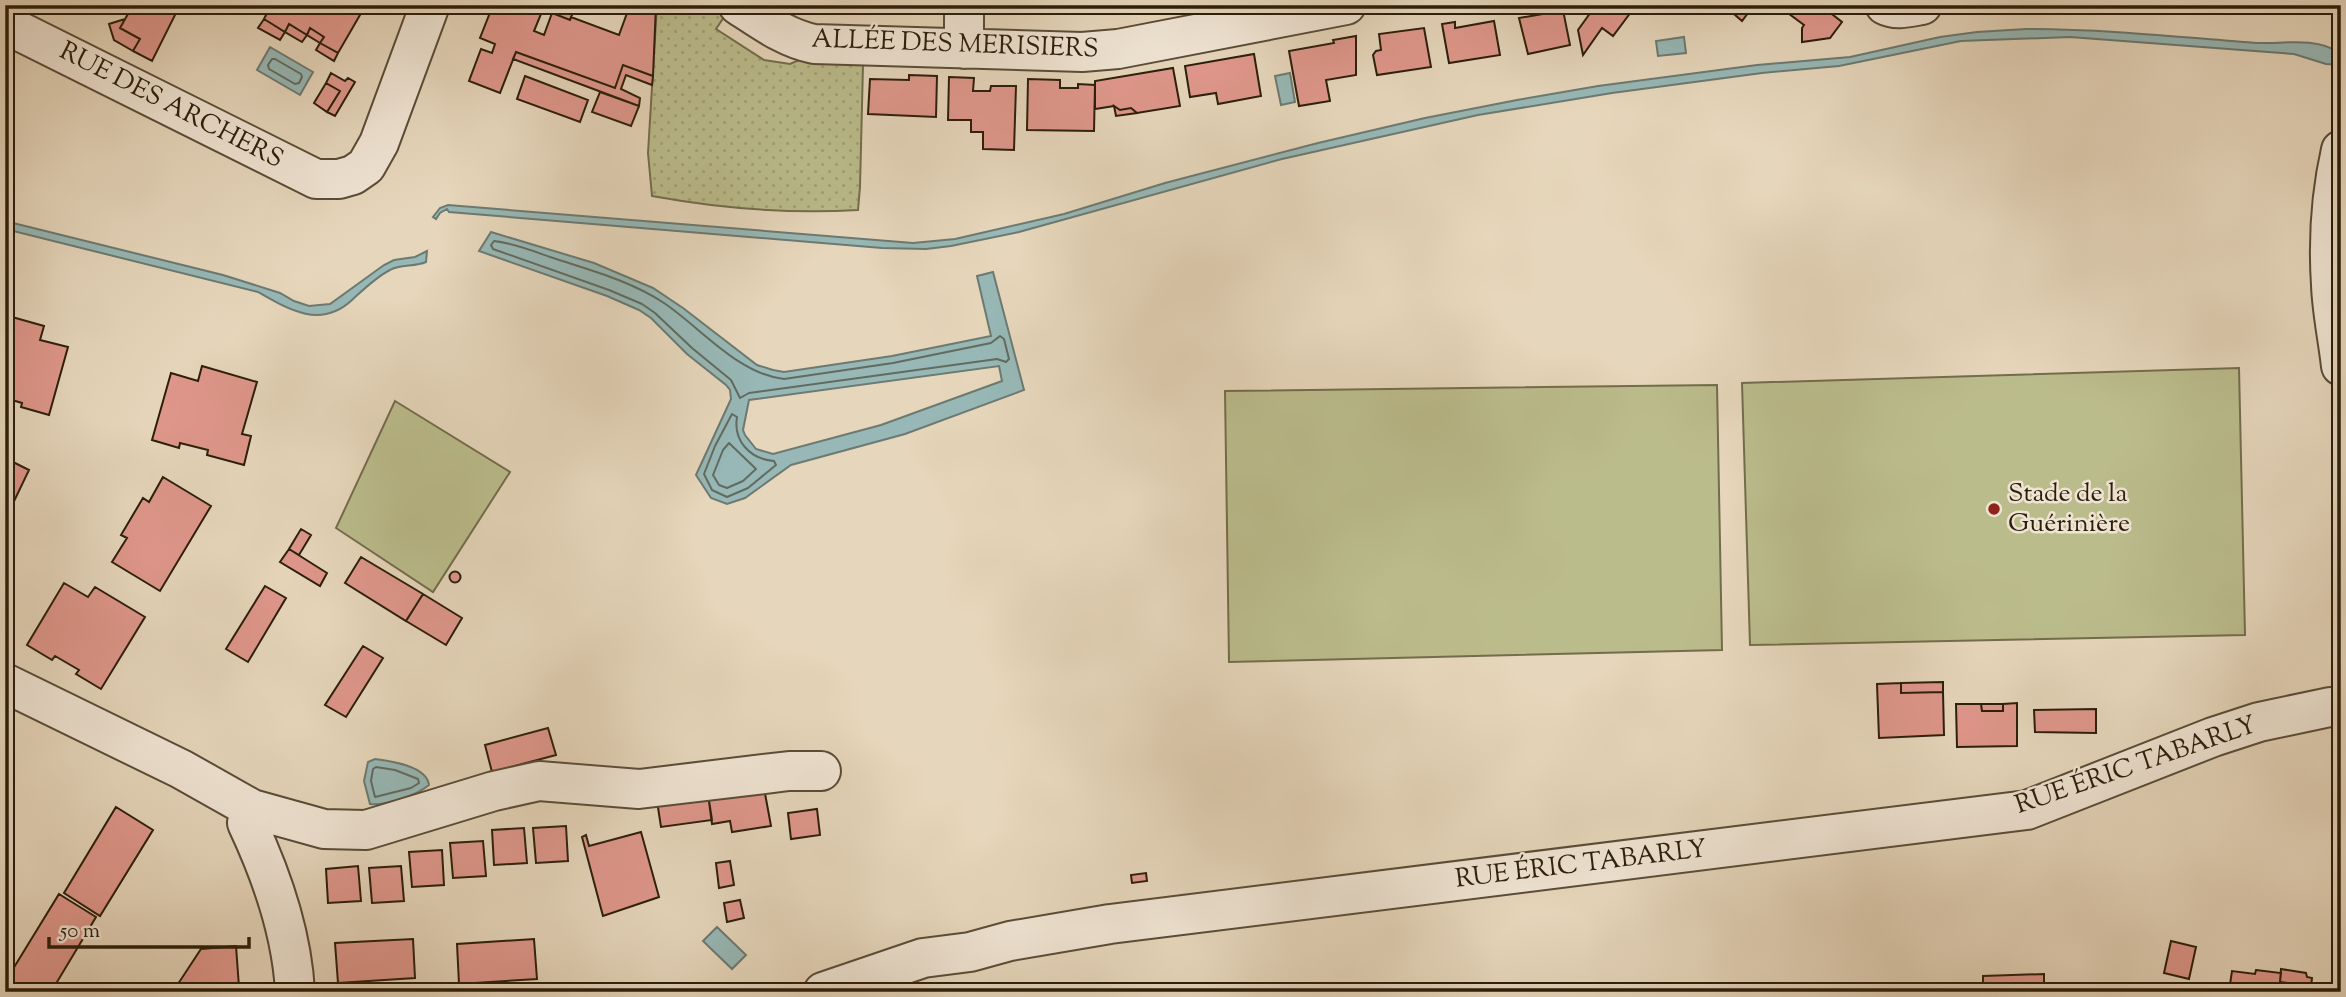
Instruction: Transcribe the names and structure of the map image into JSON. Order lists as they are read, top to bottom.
{
  "streets": {
    "street": ["ALLÉE DES MERISIERS", "RUE DES ARCHERS", "RUE ÉRIC TABARLY"]
  },
  "places": ["Stade de la Guérinière"],
  "scale_bar": "50 m"
}
